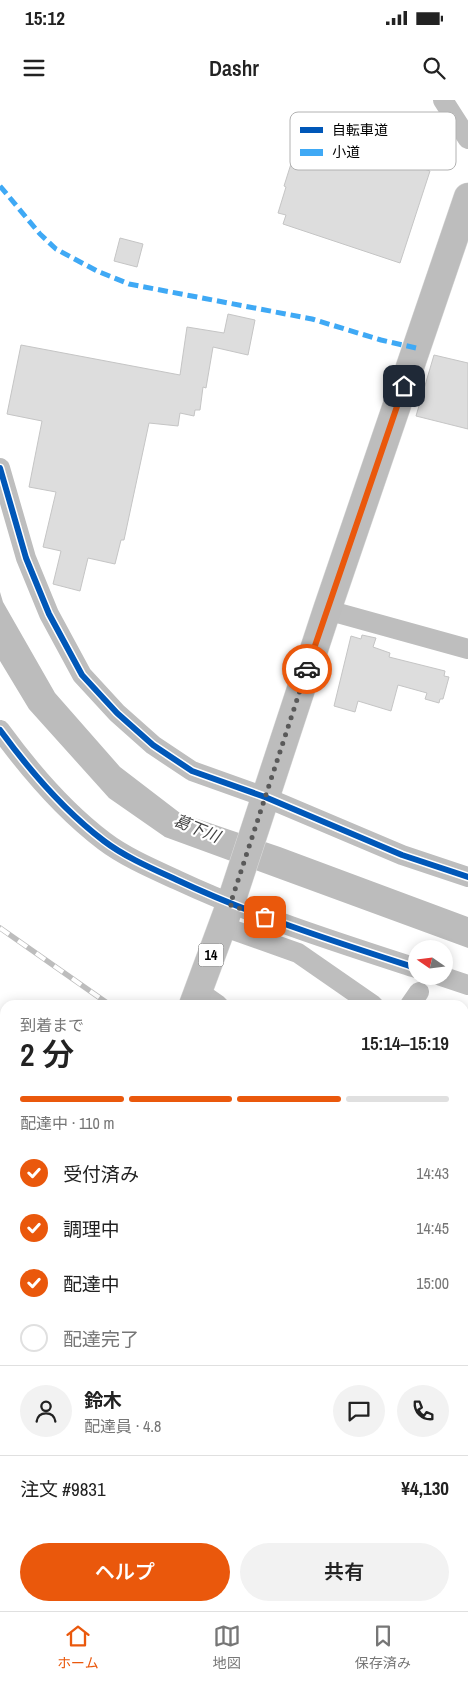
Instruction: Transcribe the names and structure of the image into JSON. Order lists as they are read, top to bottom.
{
  "streets": {
    "main road": ["14"]
  },
  "water": ["葛下川"],
  "legend": ["自転車道", "小道"],
  "north": "left",
  "page": {
    "status": "15:12",
    "header": "Dashr",
    "heading": ["2 分", "到着まで", "15:14–15:19"],
    "panel": [
      "鈴木",
      "配達員 · 4.8",
      "注文 #9831",
      "¥4,130"
    ],
    "bar": "配達中 · 110 m",
    "list": [
      ["受付済み", "14:43"],
      ["調理中", "14:45"],
      ["配達中", "15:00"],
      "配達完了"
    ],
    "buttons": ["ヘルプ", "共有"],
    "tabs": ["ホーム", "地図", "保存済み"]
  }
}
